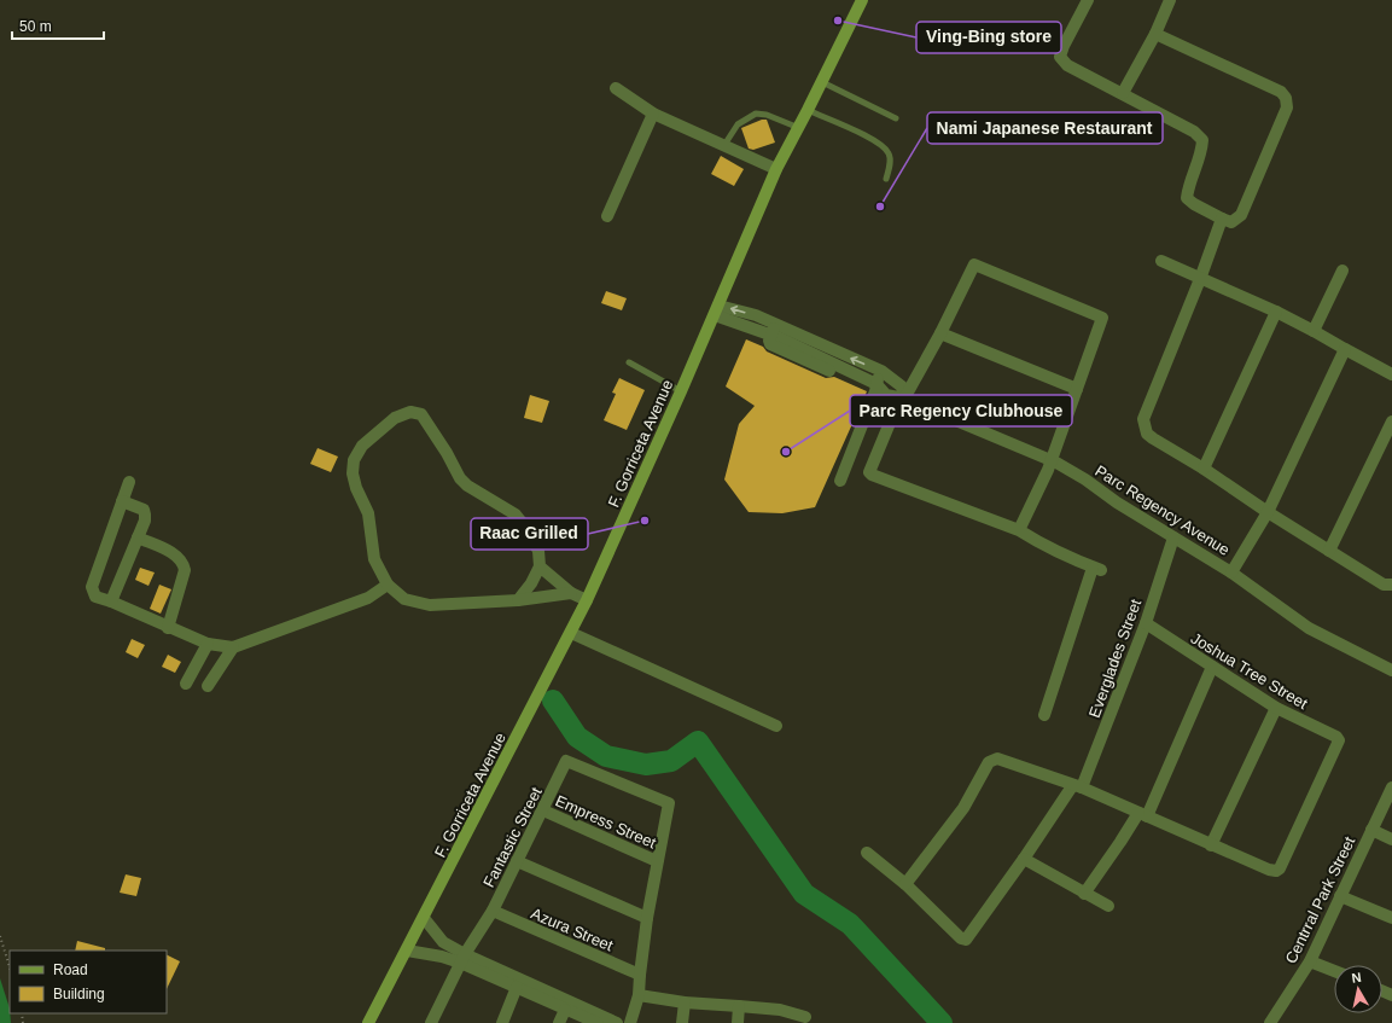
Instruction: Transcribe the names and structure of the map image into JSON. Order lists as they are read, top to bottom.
{
  "streets": {
    "main road": ["F. Gorriceta Avenue"],
    "street": [
      "Parc Regency Avenue",
      "Everglades Street",
      "Joshua Tree Street",
      "Empress Street",
      "Fantastic Street",
      "Centrral Park Street",
      "Azura Street"
    ]
  },
  "crossings": [
    ["Parc Regency Avenue", "Everglades Street"],
    ["Everglades Street", "Joshua Tree Street"],
    ["Empress Street", "Fantastic Street"],
    ["Fantastic Street", "Azura Street"]
  ],
  "places": [
    "Ving-Bing store",
    "Nami Japanese Restaurant",
    "Parc Regency Clubhouse",
    "Raac Grilled"
  ],
  "legend": ["Road", "Building"],
  "scale_bar": "50 m",
  "north": "top"
}
